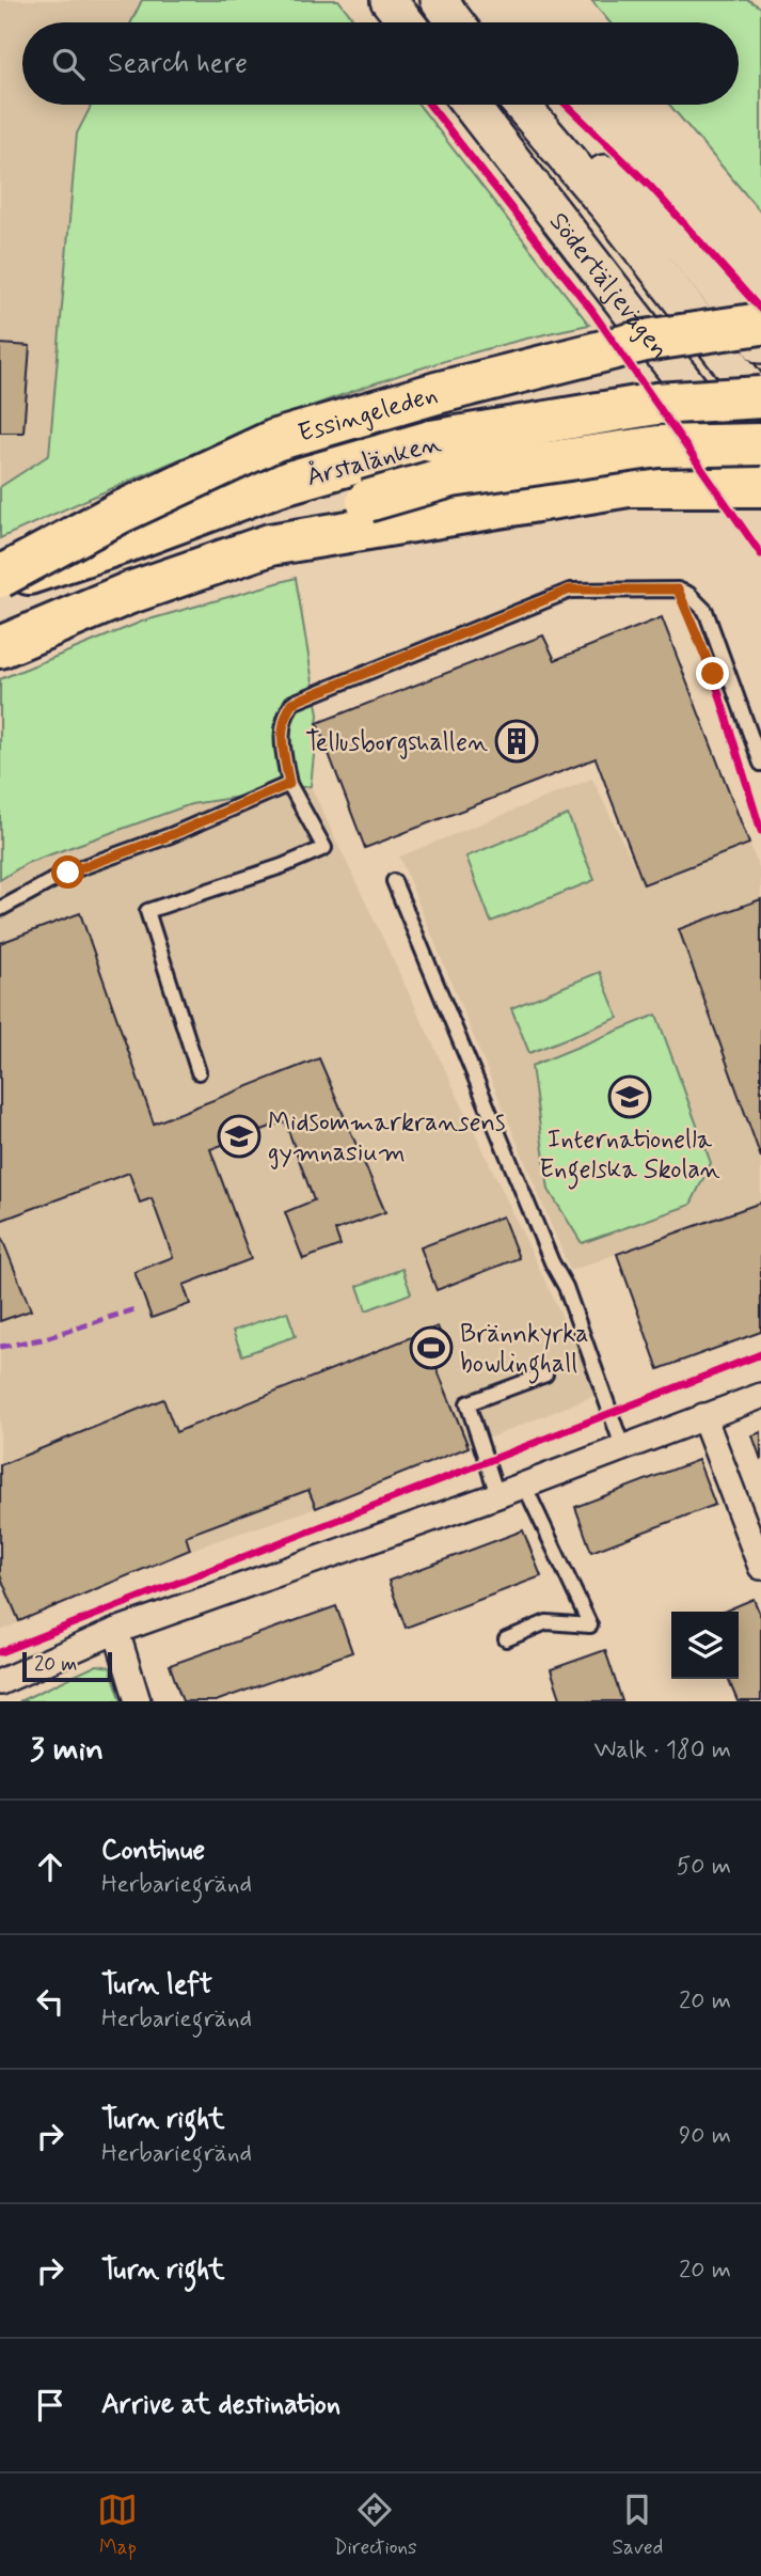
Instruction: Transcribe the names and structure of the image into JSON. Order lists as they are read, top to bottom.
{
  "streets": {
    "highway": ["Essingeleden", "Årstalänken"],
    "main road": ["Södertäljevägen"]
  },
  "crossings": [
    ["Södertäljevägen", "Årstalänken"]
  ],
  "places": {
    "building": ["Tellusborgshallen"],
    "school or university": ["Internationella Engelska Skolan", "Midsommarkransens gymnasium"],
    "sports": ["Brännkyrka bowlinghall"]
  },
  "scale_bar": "20 m",
  "page": {
    "search": "Search here",
    "scale": "20 m",
    "heading": ["3 min", "Walk · 180 m"],
    "list": [
      ["Continue", "Herbariegränd", "50 m"],
      ["Turn left", "Herbariegränd", "20 m"],
      ["Turn right", "Herbariegränd", "90 m"],
      ["Turn right", "20 m"],
      "Arrive at destination"
    ],
    "nav": ["Map", "Directions", "Saved"]
  }
}
